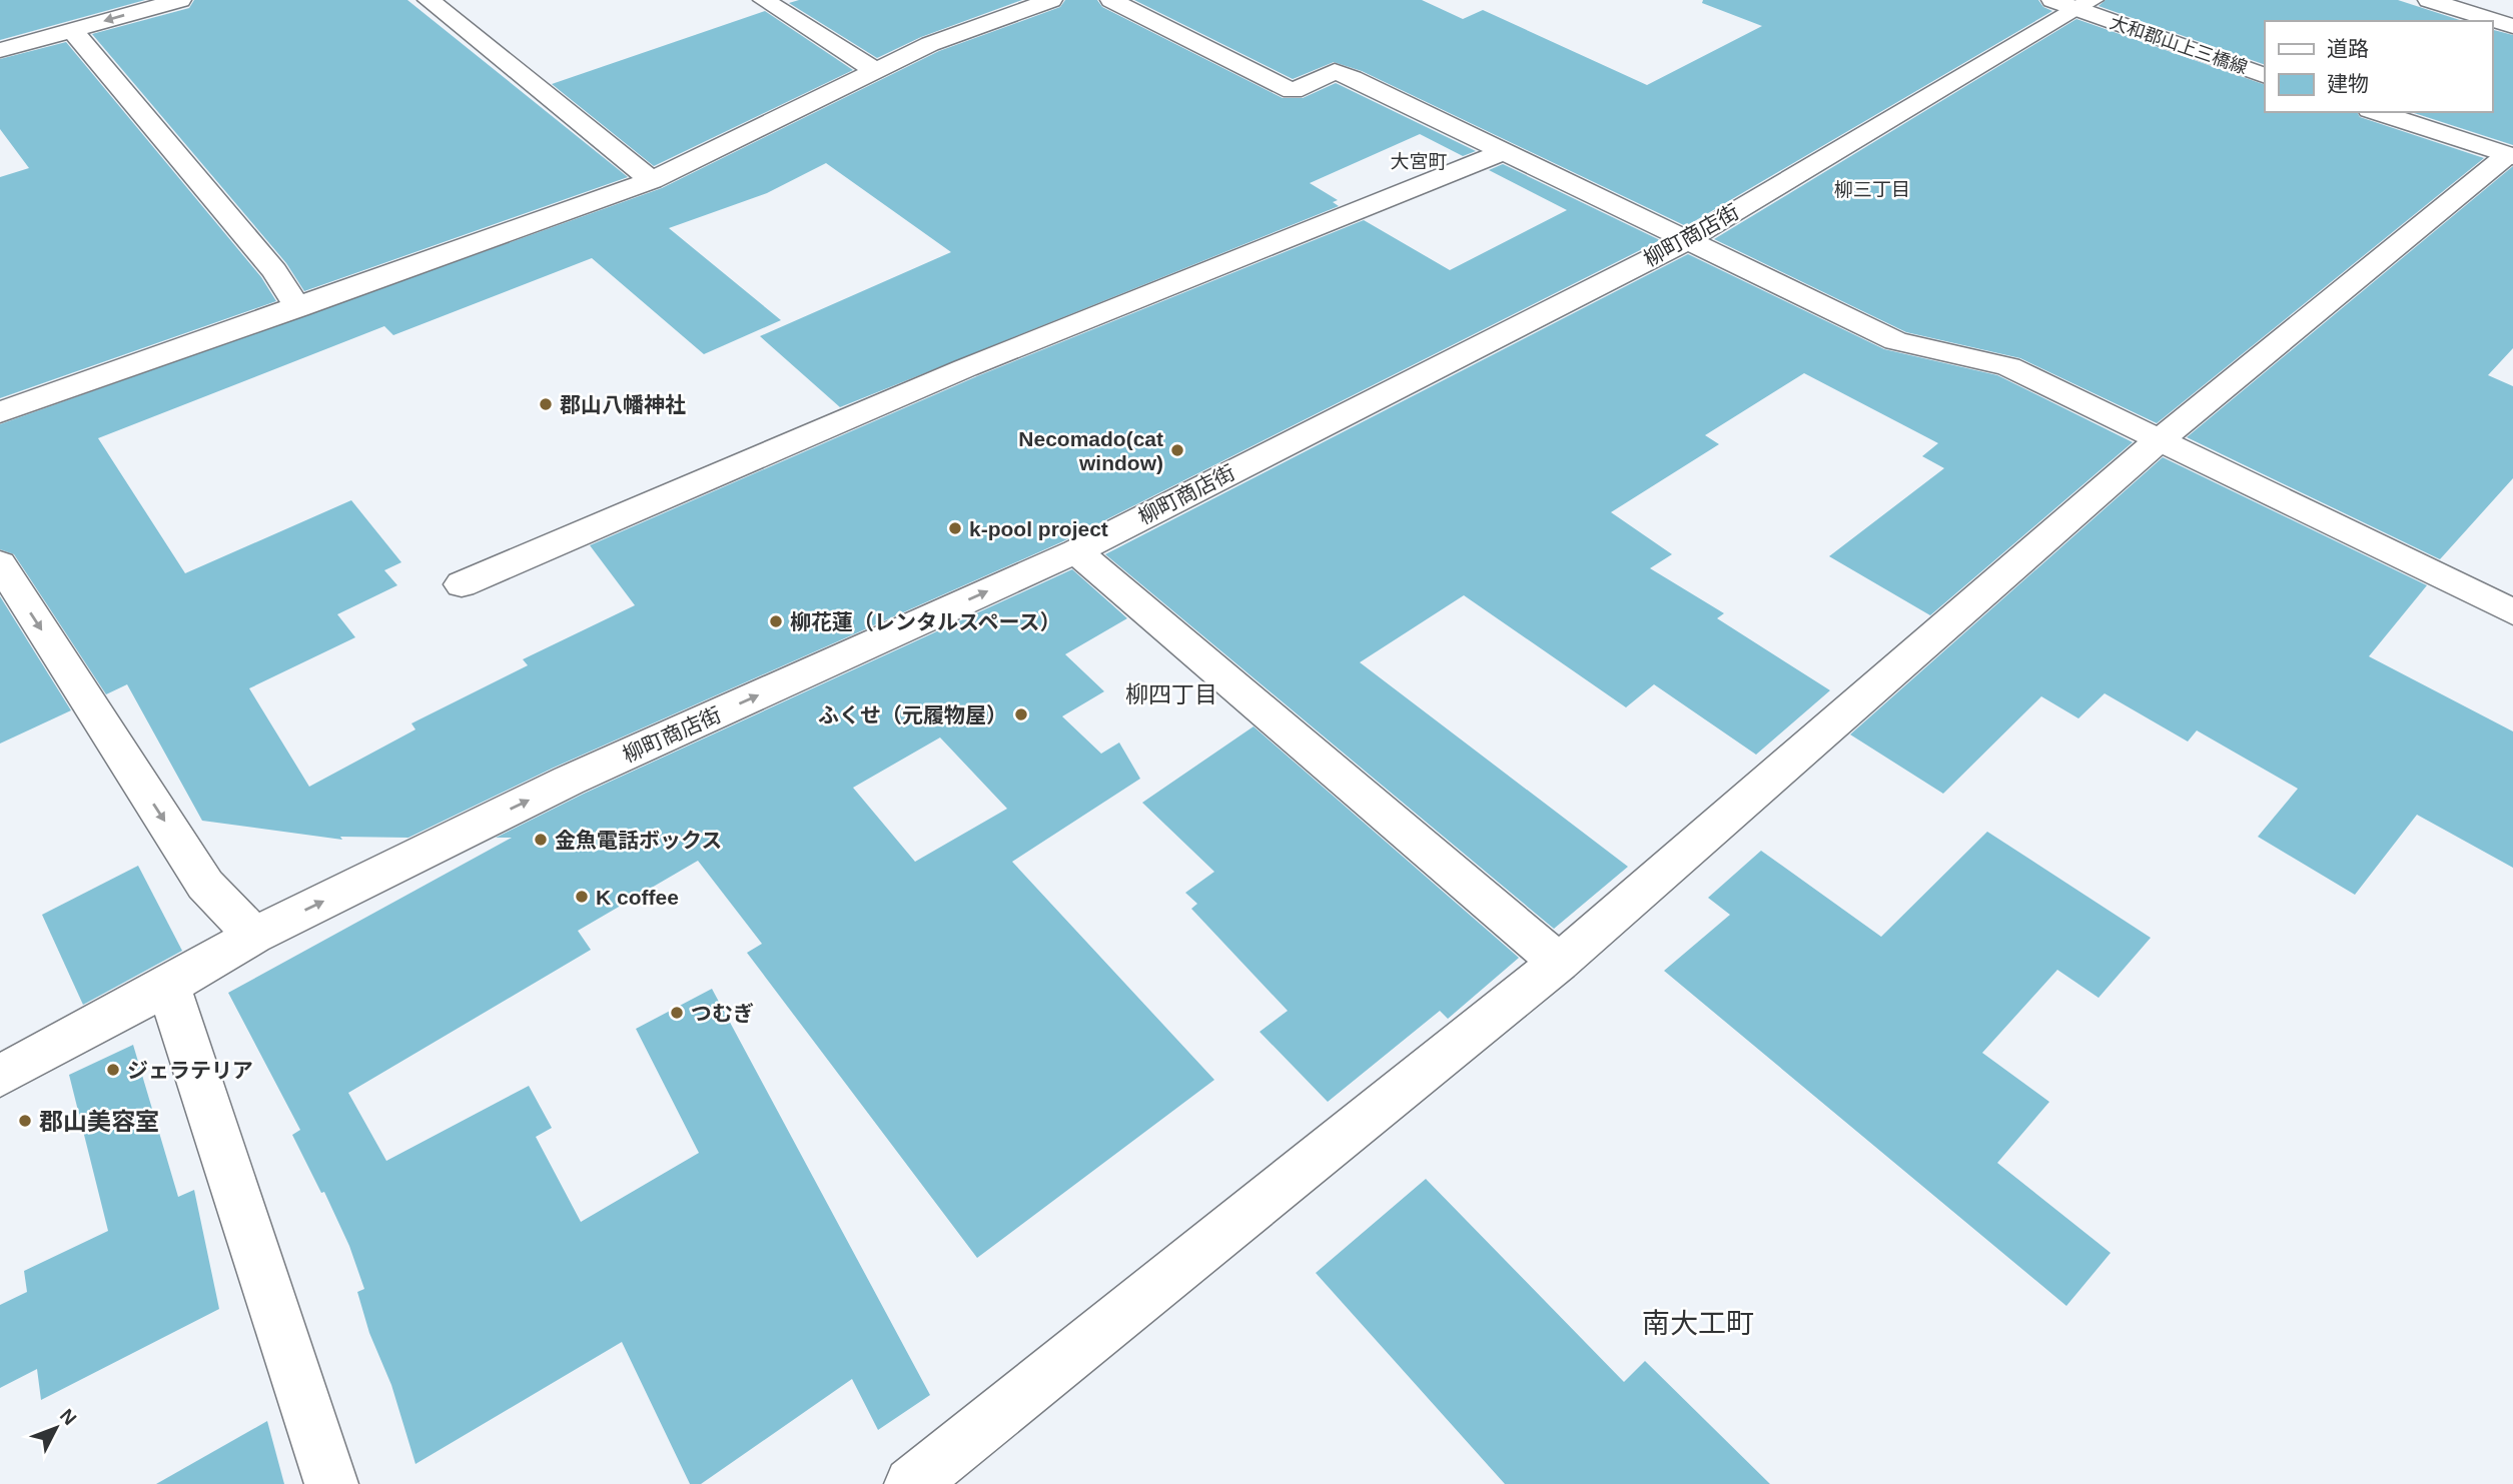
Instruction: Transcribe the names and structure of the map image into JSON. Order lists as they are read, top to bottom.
{
  "streets": {
    "street": ["大和郡山上三橋線", "柳町商店街"]
  },
  "crossings": [
    ["大和郡山上三橋線", "柳町商店街"]
  ],
  "districts": [
    "大宮町",
    "柳三丁目",
    "柳四丁目",
    "南大工町"
  ],
  "places": [
    "郡山八幡神社",
    "Necomado(cat window)",
    "k-pool project",
    "柳花蓮（レンタルスペース）",
    "ふくせ（元履物屋）",
    "金魚電話ボックス",
    "K coffee",
    "つむぎ",
    "ジェラテリア",
    "郡山美容室"
  ],
  "legend": ["道路", "建物"],
  "north": "top right"
}
